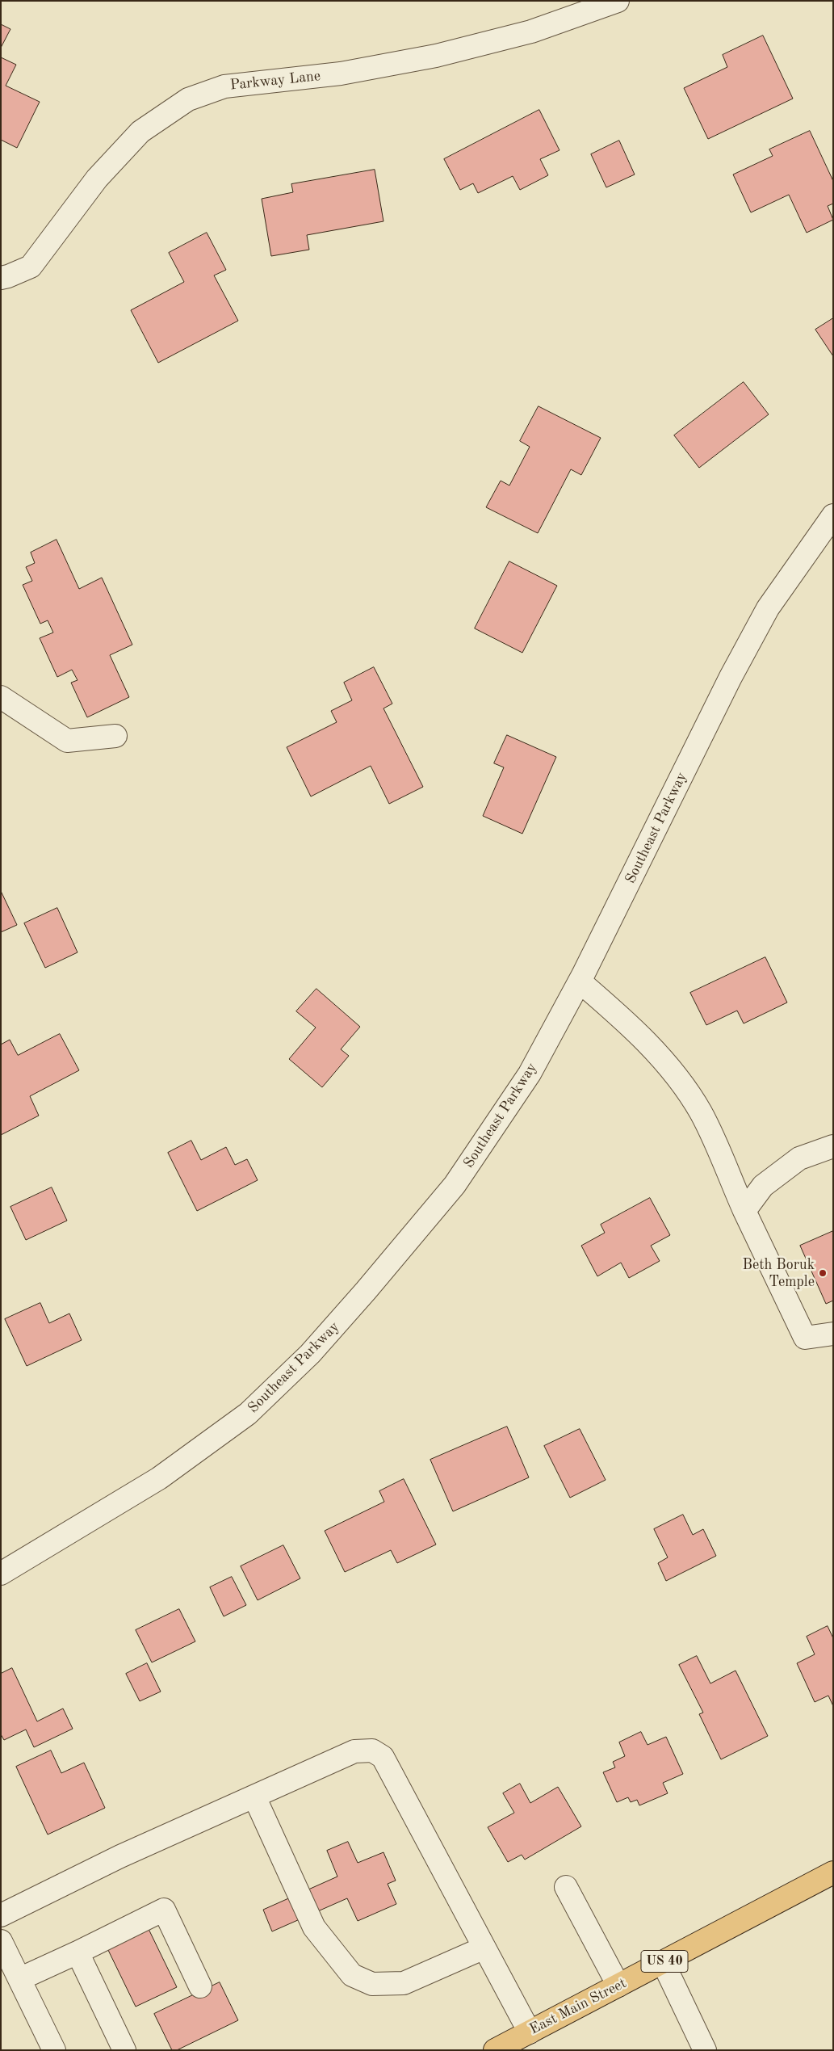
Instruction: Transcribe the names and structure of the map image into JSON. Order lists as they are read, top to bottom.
{
  "streets": {
    "main road": ["US 40", "East Main Street"],
    "street": ["Parkway Lane", "Southeast Parkway"]
  },
  "places": ["Beth Boruk Temple"]
}
